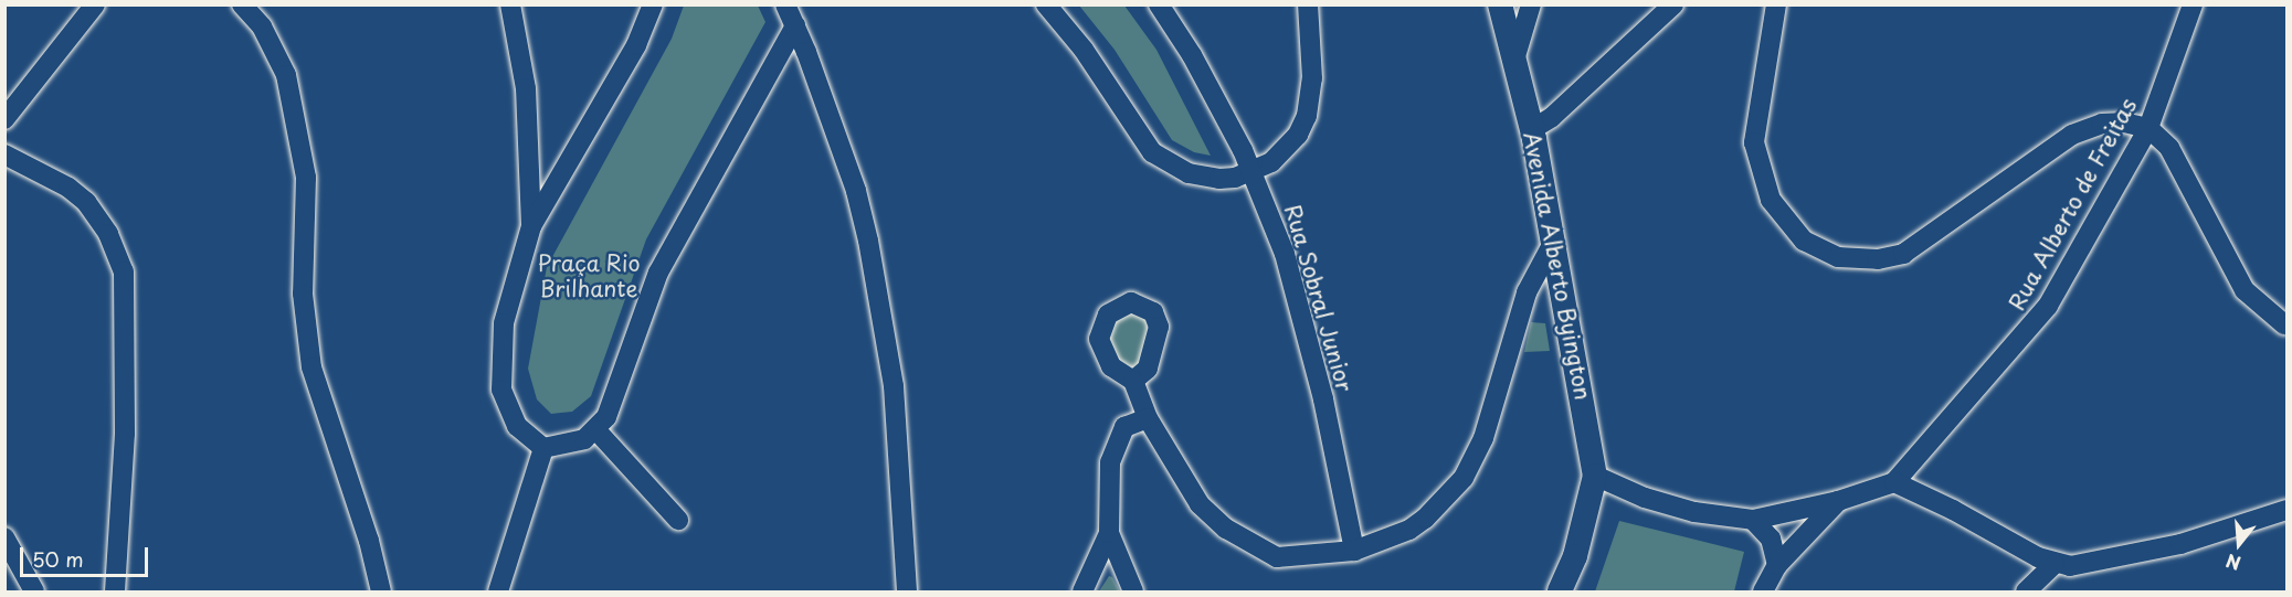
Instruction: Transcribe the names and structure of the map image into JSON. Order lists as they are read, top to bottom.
{
  "streets": {
    "main road": ["Avenida Alberto Byington"],
    "street": ["Rua Alberto de Freitas", "Rua Sobral Junior"]
  },
  "parks": ["Praça Rio Brilhante"],
  "scale_bar": "50 m",
  "north": "bottom"
}
